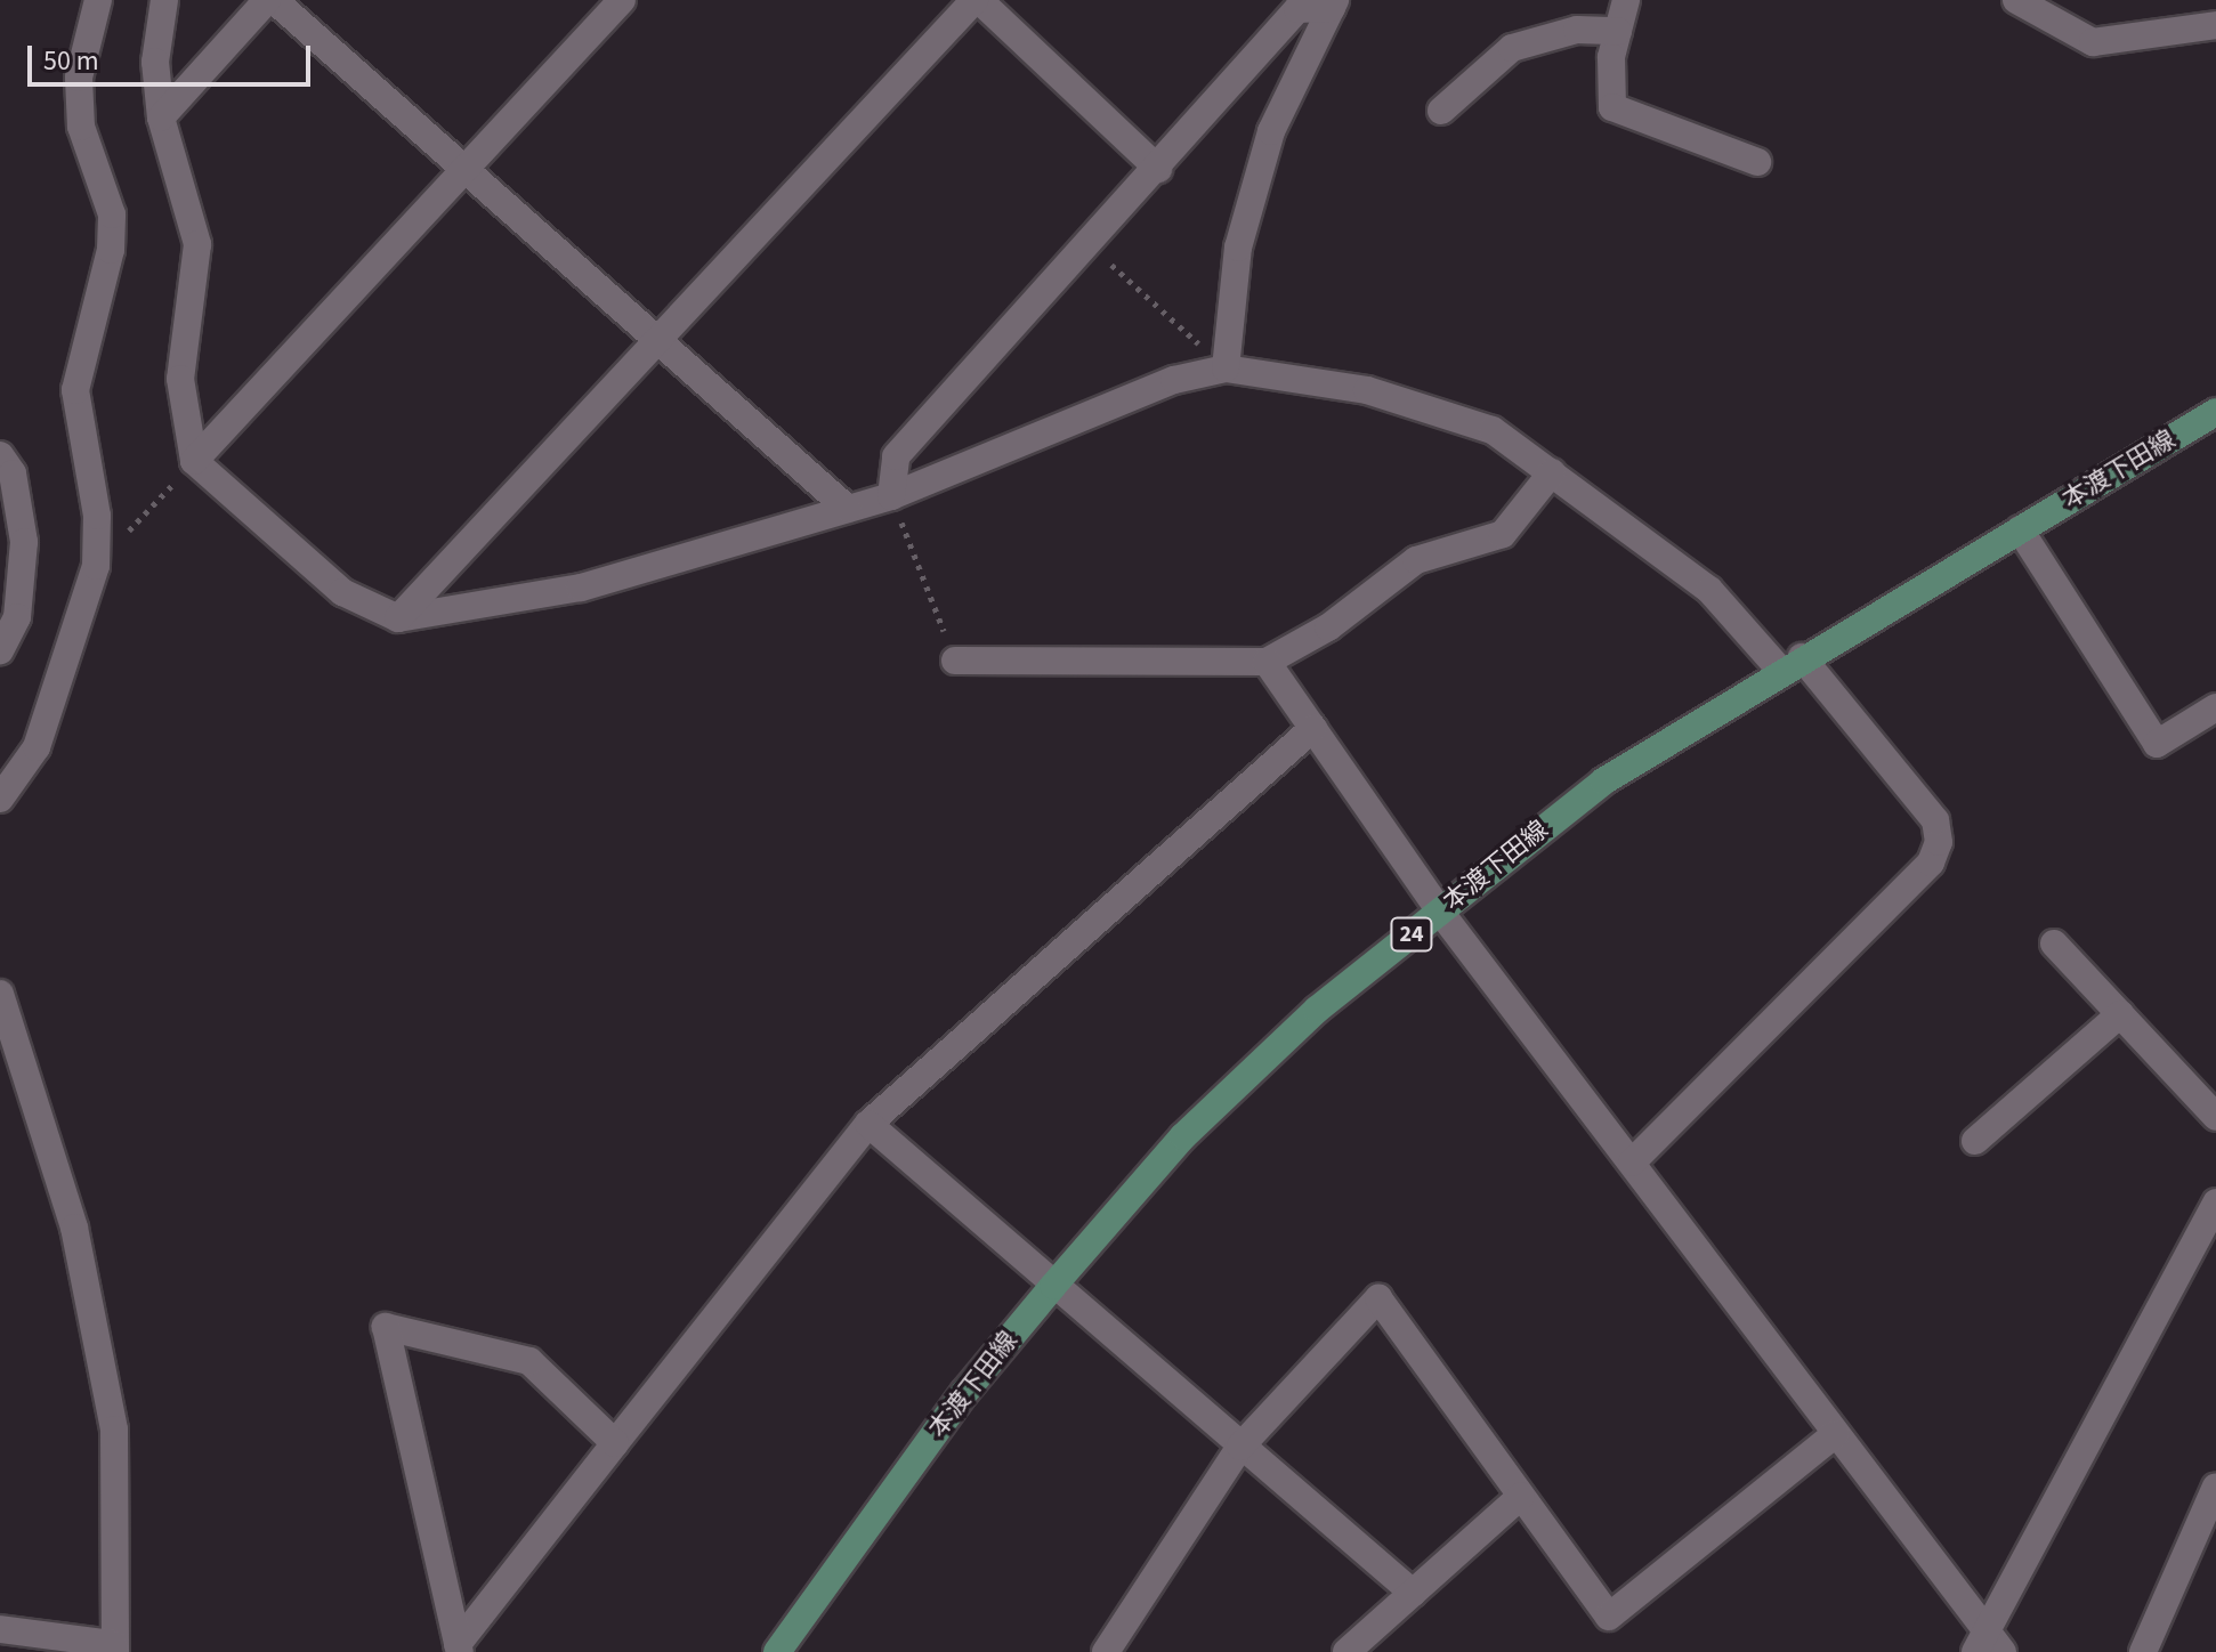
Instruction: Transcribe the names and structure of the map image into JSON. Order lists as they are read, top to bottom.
{
  "streets": {
    "main road": ["本渡下田線", "24"]
  },
  "scale_bar": "50 m"
}
